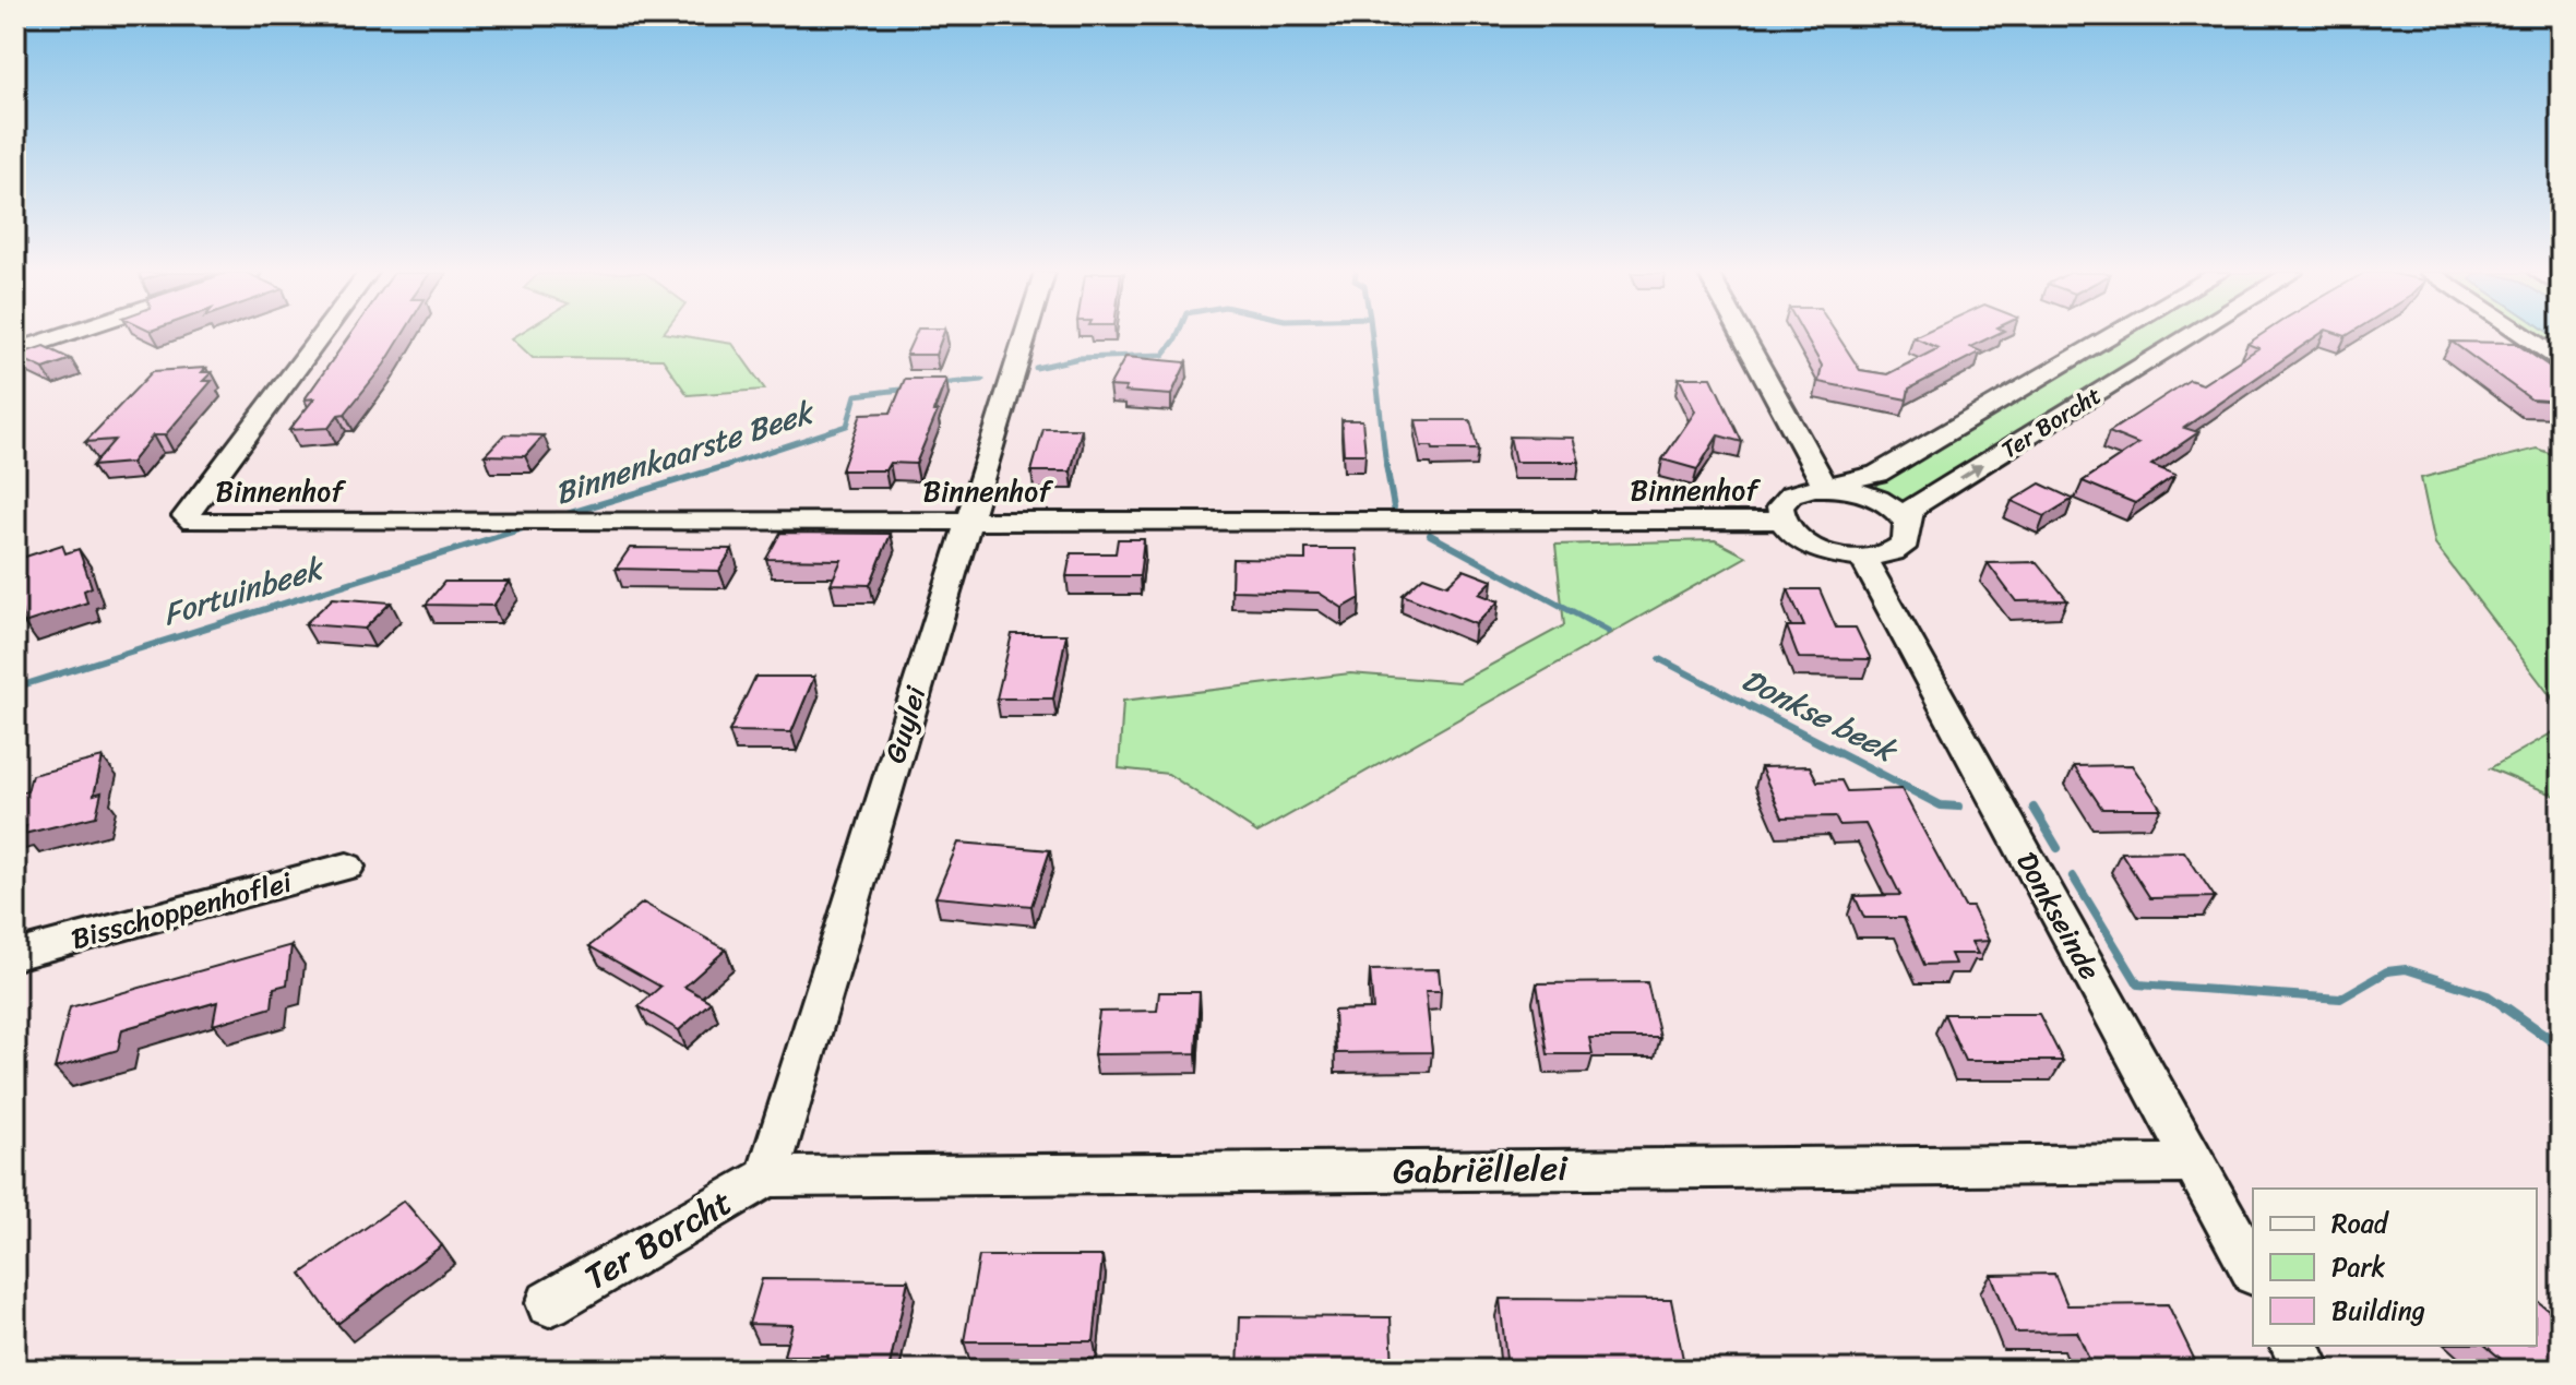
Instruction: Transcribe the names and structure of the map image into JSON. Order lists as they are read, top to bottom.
{
  "streets": {
    "street": [
      "Ter Borcht",
      "Binnenhof",
      "Guylei",
      "Bisschoppenhoflei",
      "Donkseinde",
      "Gabriëllelei"
    ]
  },
  "crossings": [
    ["Ter Borcht", "Guylei"],
    ["Ter Borcht", "Gabriëllelei"],
    ["Binnenhof", "Guylei"],
    ["Guylei", "Gabriëllelei"],
    ["Donkseinde", "Gabriëllelei"]
  ],
  "water": ["Binnenkaarste Beek", "Fortuinbeek", "Donkse beek"],
  "legend": ["Road", "Park", "Building"]
}
